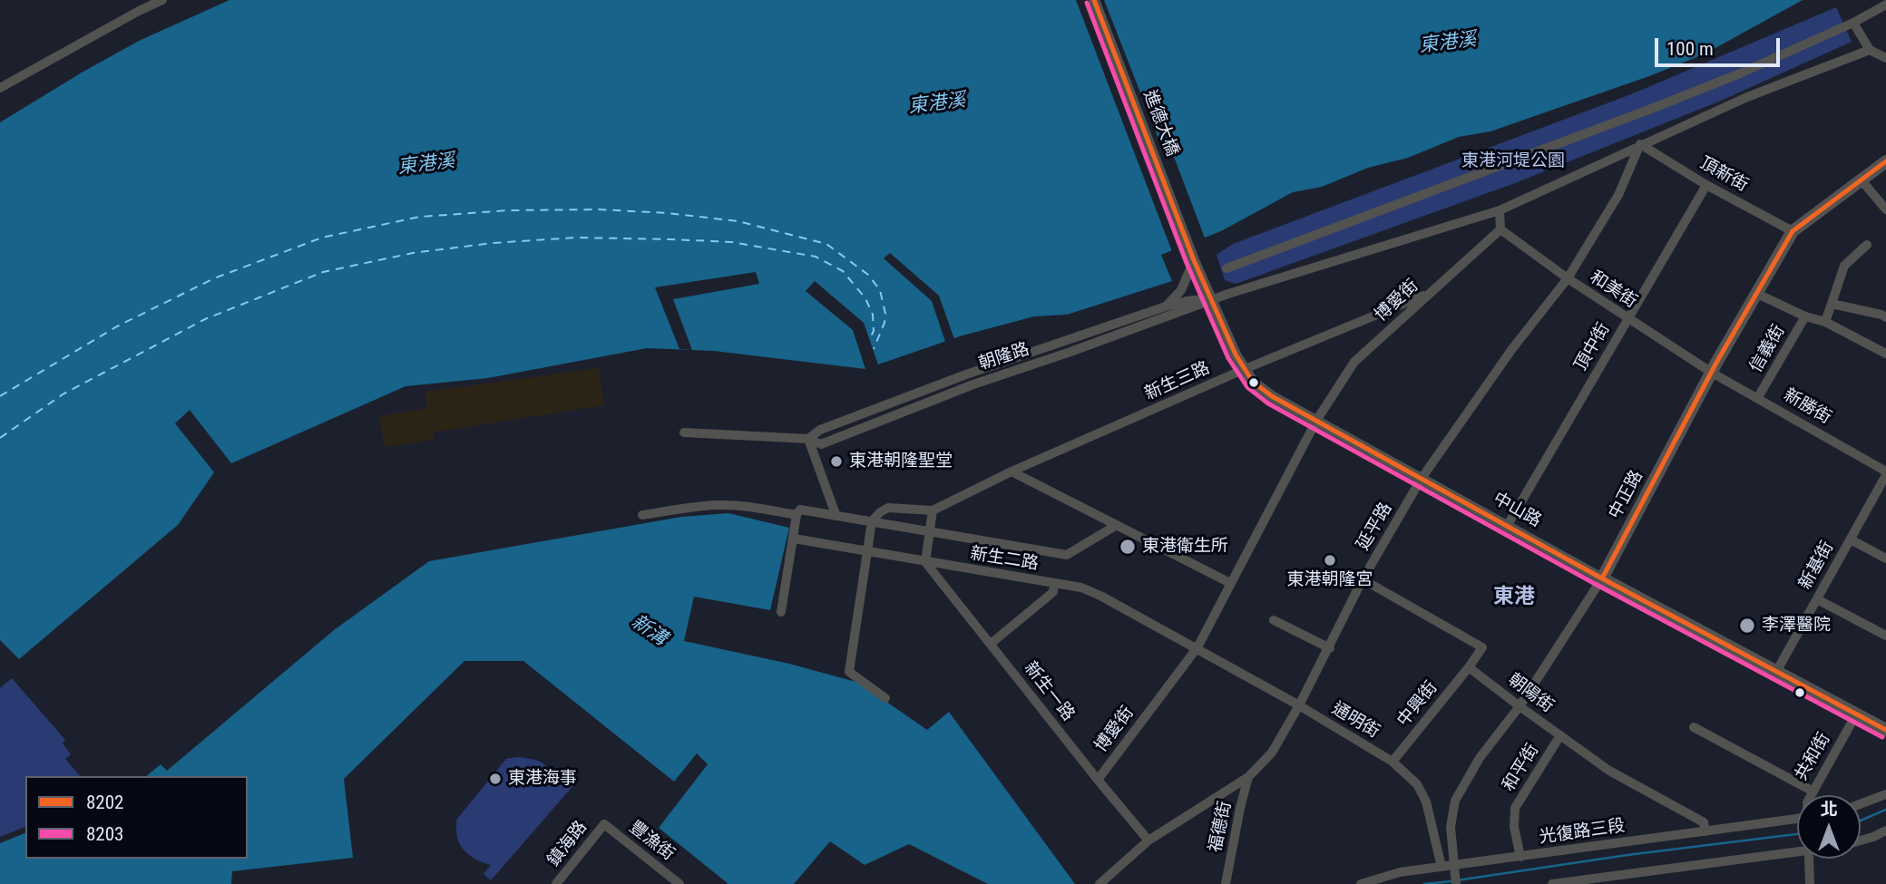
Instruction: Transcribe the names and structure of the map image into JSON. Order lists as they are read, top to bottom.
{
  "streets": {
    "main road": ["中正路", "中山路"],
    "street": [
      "進德大橋",
      "頂新街",
      "和美街",
      "博愛街",
      "頂中街",
      "信義街",
      "朝隆路",
      "新生三路",
      "新勝街",
      "延平路",
      "新生二路",
      "新基街",
      "新生一路",
      "朝陽街",
      "中興街",
      "通明街",
      "共和街",
      "和平街",
      "福德街",
      "光復路三段",
      "豐漁街",
      "鎮海路"
    ]
  },
  "crossings": [
    ["進德大橋", "中山路"],
    ["頂新街", "頂中街"],
    ["頂新街", "中正路"],
    ["頂新街", "延平路"],
    ["和美街", "博愛街"],
    ["和美街", "頂中街"],
    ["和美街", "新勝街"],
    ["和美街", "中正路"],
    ["和美街", "延平路"],
    ["博愛街", "新生三路"],
    ["博愛街", "中山路"],
    ["博愛街", "新生二路"],
    ["博愛街", "新生一路"],
    ["博愛街", "通明街"],
    ["頂中街", "中山路"],
    ["信義街", "新勝街"],
    ["朝隆路", "中山路"],
    ["新生三路", "中山路"],
    ["新勝街", "中正路"],
    ["新勝街", "新基街"],
    ["中正路", "中山路"],
    ["中正路", "朝陽街"],
    ["中正路", "光復路三段"],
    ["中山路", "延平路"],
    ["中山路", "新基街"],
    ["中山路", "共和街"],
    ["延平路", "新生一路"],
    ["延平路", "通明街"],
    ["延平路", "福德街"],
    ["新生二路", "新生一路"],
    ["新生二路", "通明街"],
    ["朝陽街", "中興街"],
    ["朝陽街", "和平街"],
    ["朝陽街", "光復路三段"],
    ["中興街", "通明街"],
    ["通明街", "光復路三段"],
    ["和平街", "光復路三段"],
    ["豐漁街", "鎮海路"]
  ],
  "districts": ["東港"],
  "water": ["東港溪", "新溝"],
  "parks": ["東港河堤公園"],
  "places": [
    "東港朝隆聖堂",
    "東港衛生所",
    "東港朝隆宮",
    "李澤醫院",
    "東港海事"
  ],
  "lines": ["transit line 8202", "transit line 8203"],
  "legend": ["8202", "8203"],
  "scale_bar": "100 m",
  "north": "top"
}
